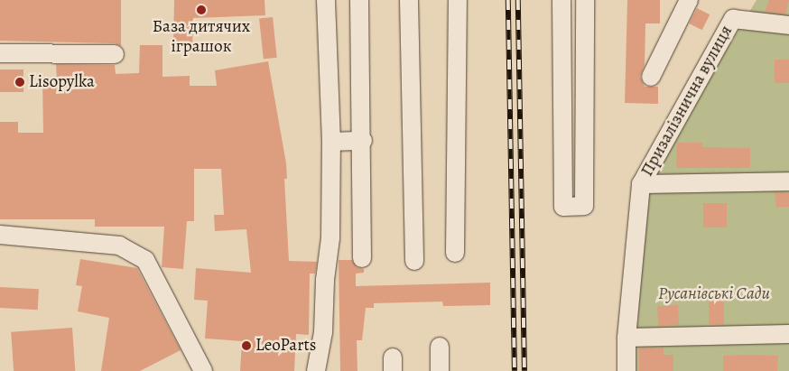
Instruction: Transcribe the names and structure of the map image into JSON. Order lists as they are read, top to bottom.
{
  "streets": {
    "street": ["Призалізнична вулиця"]
  },
  "parks": ["Русанівські Сади"],
  "places": ["База дитячих іграшок", "Lisopylka", "LeoParts"]
}
